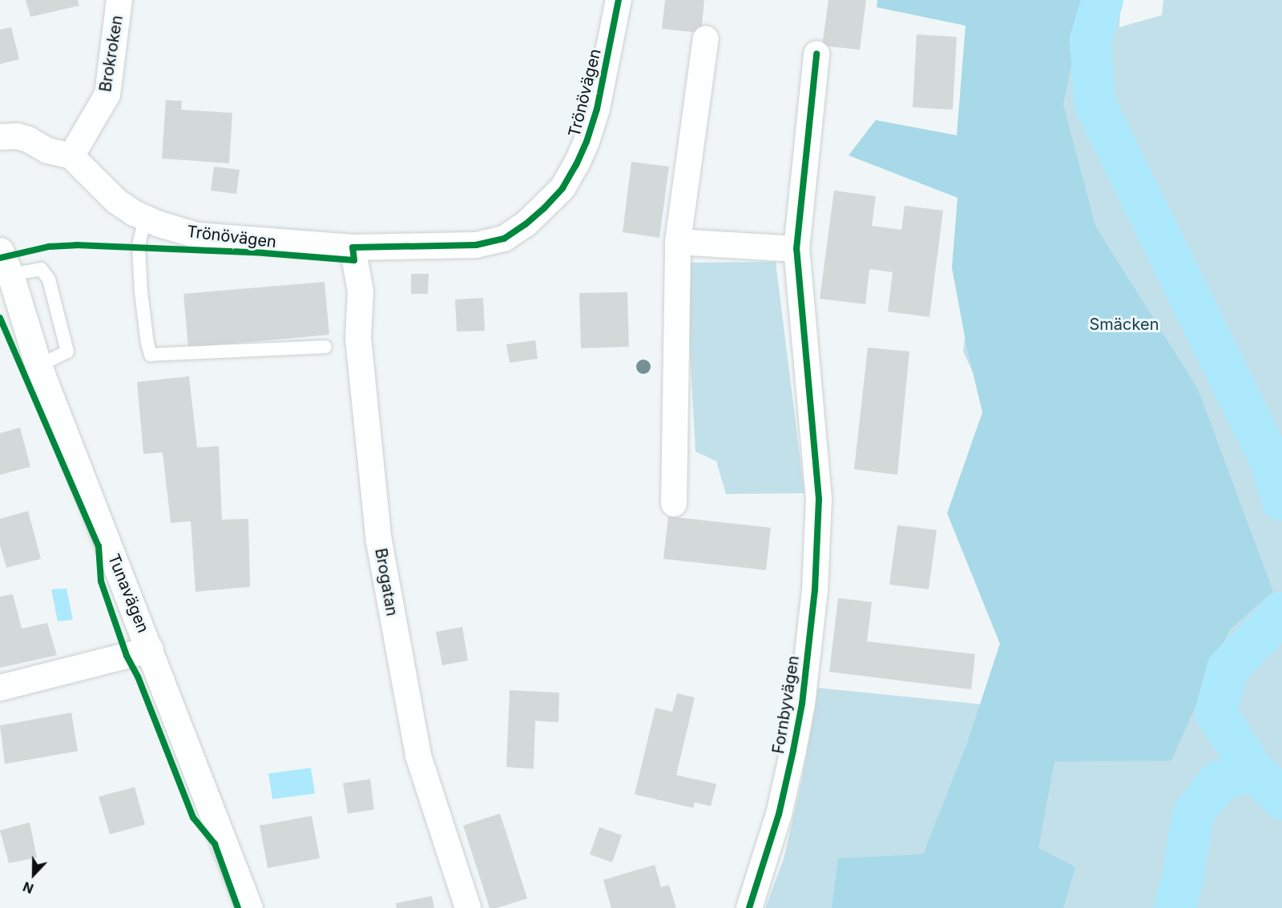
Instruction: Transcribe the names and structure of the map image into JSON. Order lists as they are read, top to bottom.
{
  "streets": {
    "street": [
      "Brokroken",
      "Trönövägen",
      "Brogatan",
      "Tunavägen",
      "Fornbyvägen"
    ]
  },
  "crossings": [
    ["Brokroken", "Trönövägen"],
    ["Trönövägen", "Brogatan"]
  ],
  "parks": ["Smäcken"],
  "north": "bottom"
}
